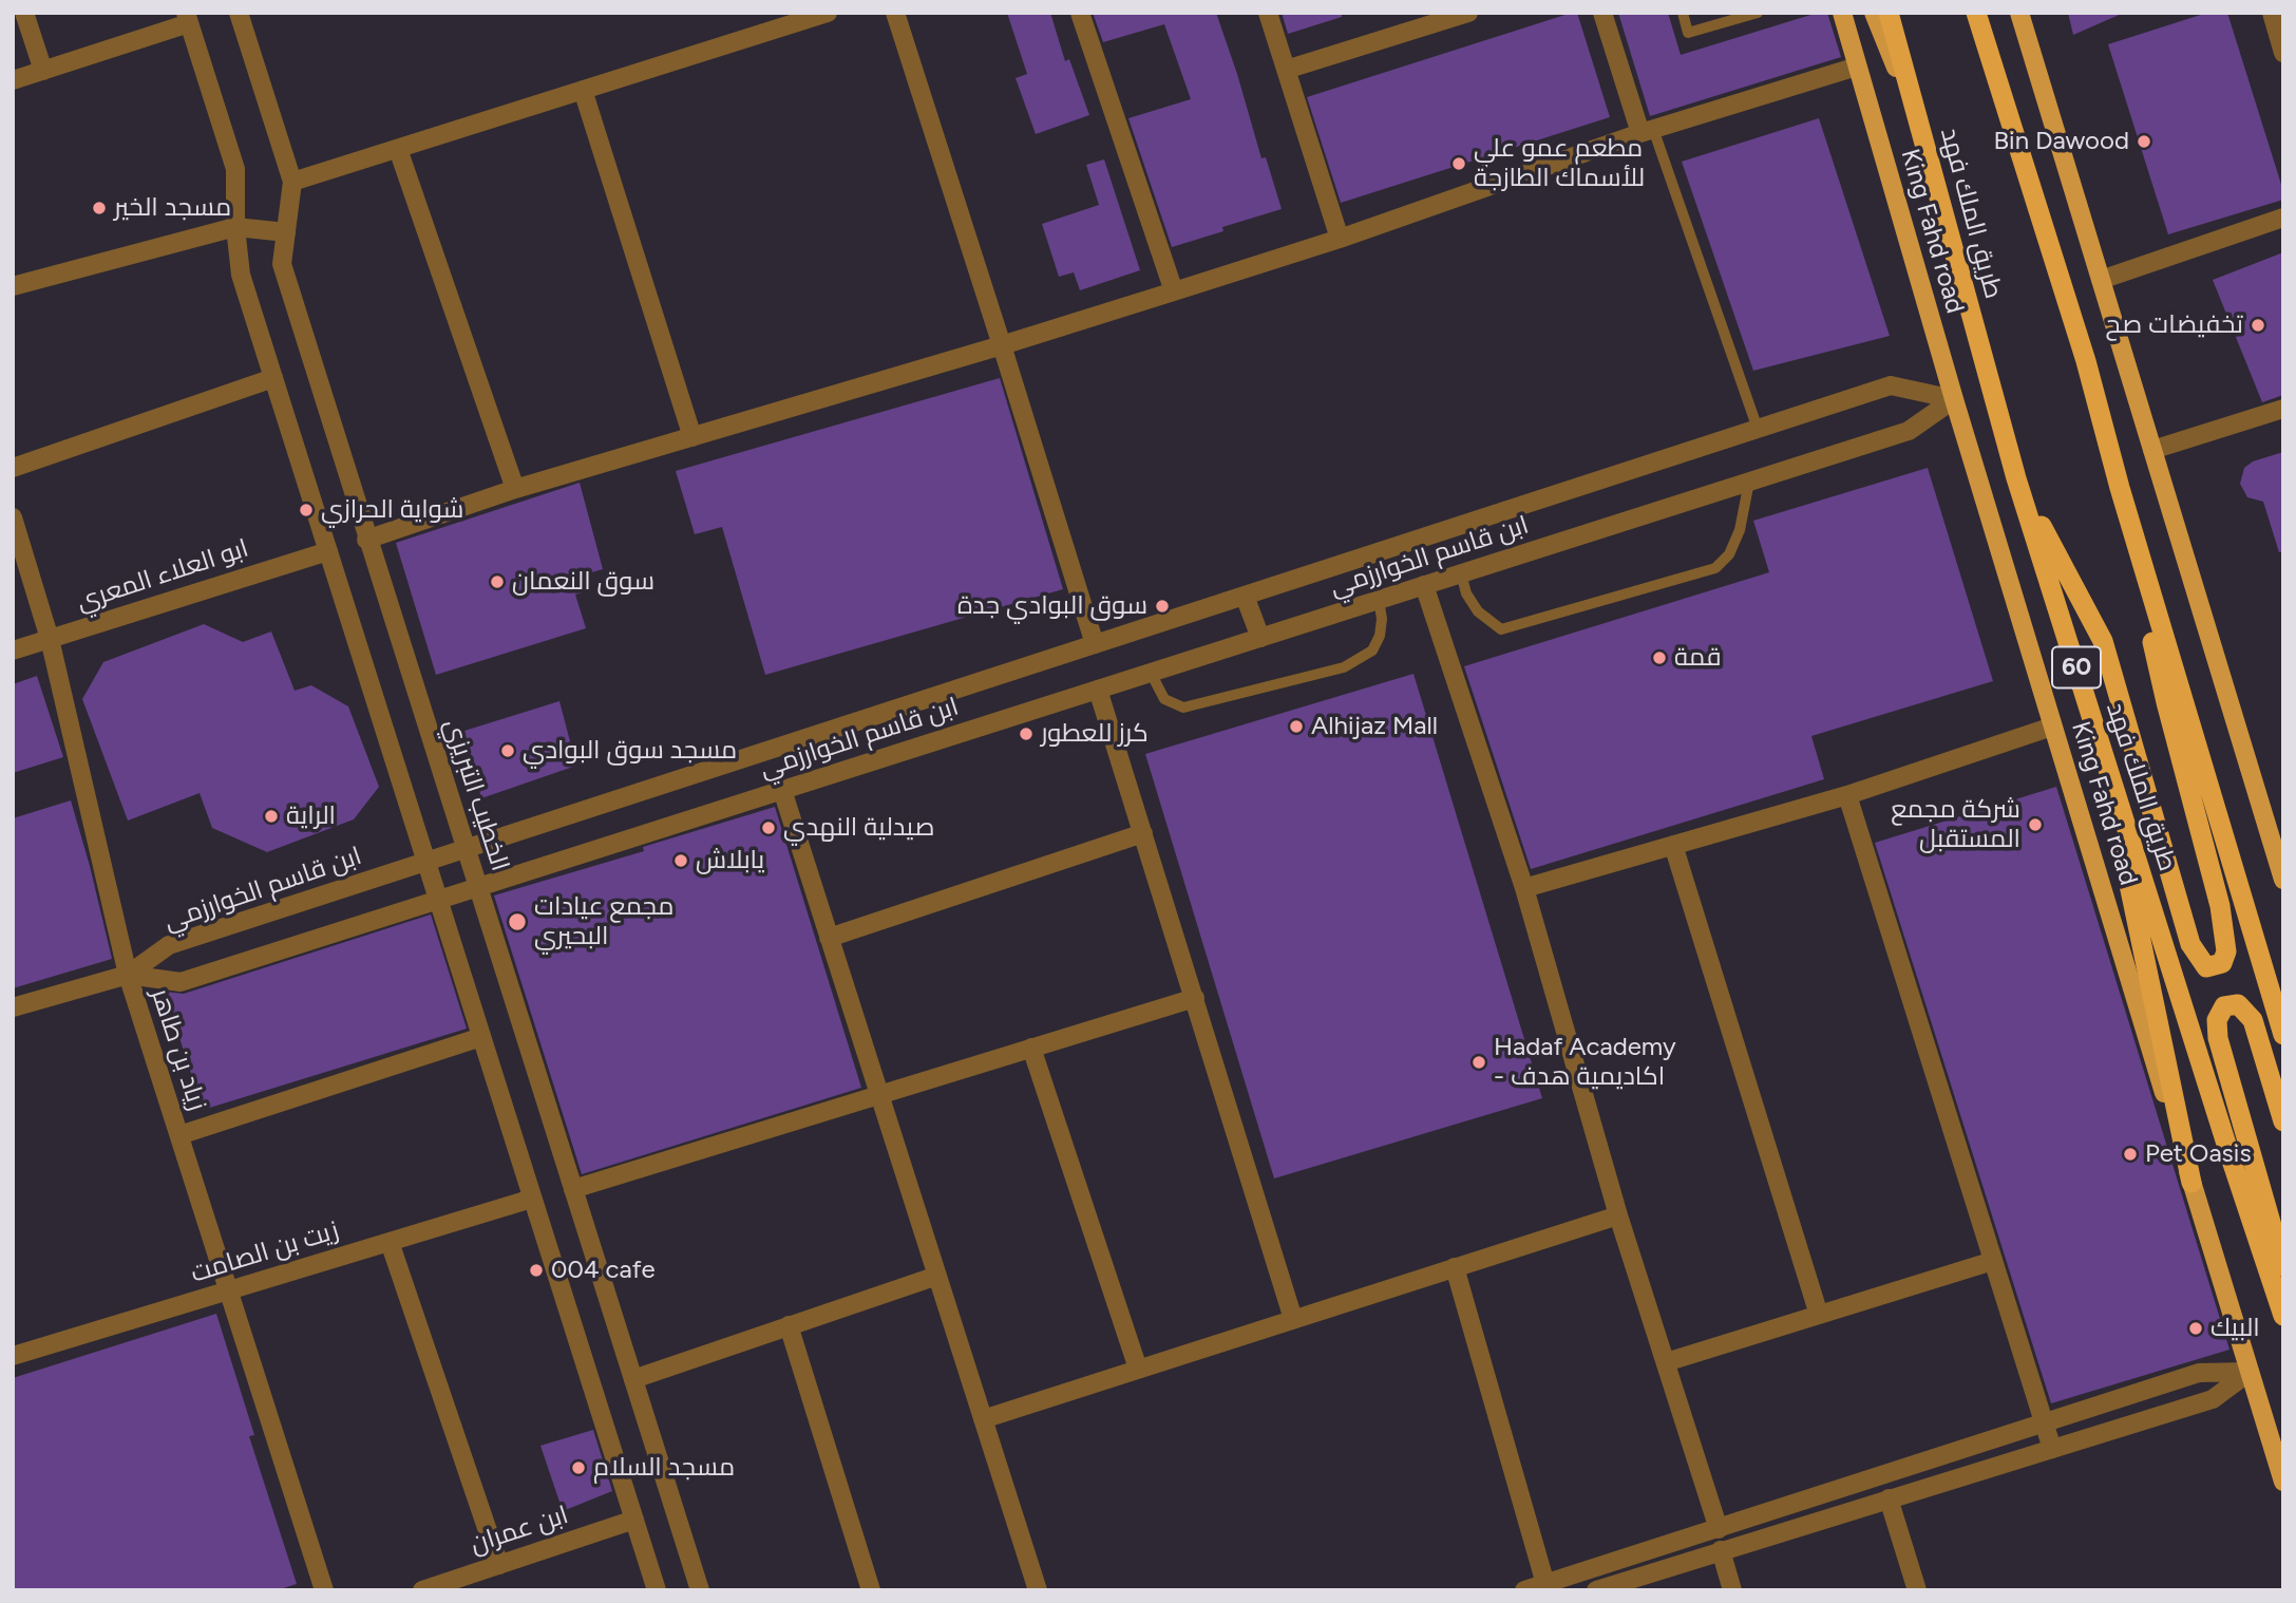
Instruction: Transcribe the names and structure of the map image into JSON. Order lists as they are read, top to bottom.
{
  "streets": {
    "highway": ["طريق الملك فهد", "60"],
    "main road": ["King Fahd road"],
    "street": [
      "ابن قاسم الخوارزمي",
      "ابو العلاء المعري",
      "الخطيب التبريزي",
      "زياد بن طاهر",
      "زيت بن الصامت",
      "ابن عمران"
    ]
  },
  "crossings": [
    ["King Fahd road", "ابن قاسم الخوارزمي"],
    ["ابن قاسم الخوارزمي", "الخطيب التبريزي"],
    ["ابن قاسم الخوارزمي", "زياد بن طاهر"],
    ["ابو العلاء المعري", "زياد بن طاهر"],
    ["زياد بن طاهر", "زيت بن الصامت"]
  ],
  "places": [
    "Bin Dawood",
    "مطعم عمو علي للأسماك الطازجة",
    "مسجد الخير",
    "تخفيضات صح",
    "شواية الحرازي",
    "سوق النعمان",
    "سوق البوادي جدة",
    "قمة",
    "Alhijaz Mall",
    "كرز للعطور",
    "مسجد سوق البوادي",
    "الراية",
    "شركة مجمع المستقبل",
    "صيدلية النهدي",
    "يابلاش",
    "مجمع عيادات البحيري",
    "Hadaf Academy - اكاديمية هدف",
    "Pet Oasis",
    "004 cafe",
    "البيك",
    "مسجد السلام"
  ]
}
